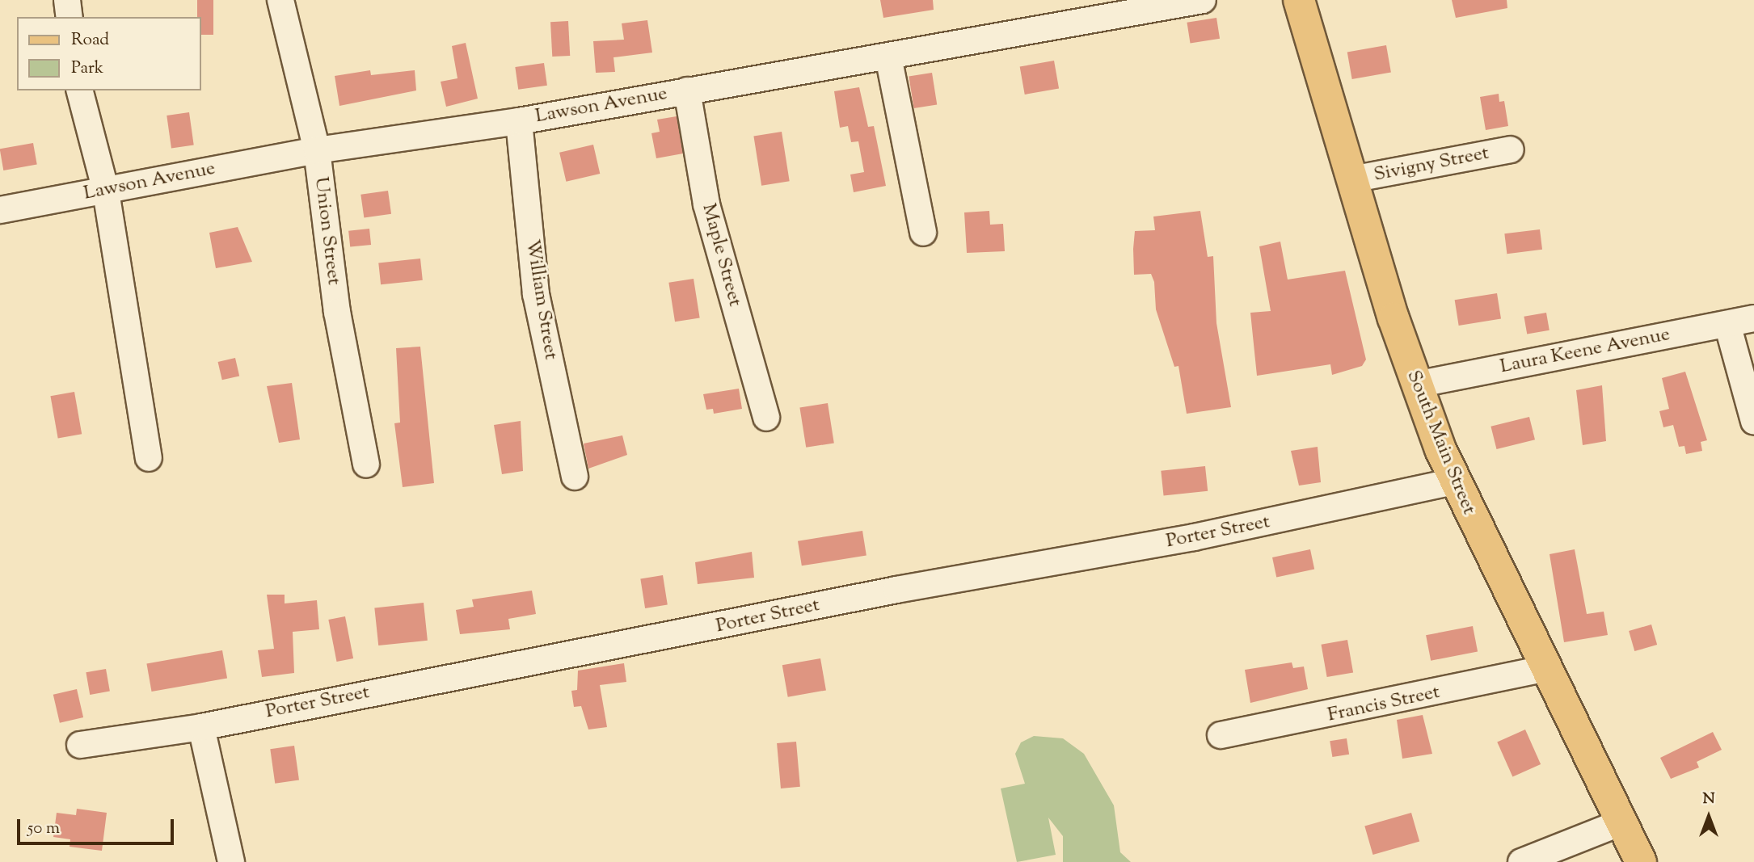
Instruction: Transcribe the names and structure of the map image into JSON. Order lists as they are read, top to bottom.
{
  "streets": {
    "main road": ["South Main Street"],
    "street": [
      "Lawson Avenue",
      "Sivigny Street",
      "Union Street",
      "Maple Street",
      "William Street",
      "Laura Keene Avenue",
      "Porter Street",
      "Francis Street"
    ]
  },
  "crossings": [
    ["Lawson Avenue", "Union Street"],
    ["Lawson Avenue", "Maple Street"],
    ["Lawson Avenue", "William Street"],
    ["Sivigny Street", "South Main Street"],
    ["Laura Keene Avenue", "South Main Street"],
    ["South Main Street", "Porter Street"],
    ["South Main Street", "Francis Street"]
  ],
  "legend": ["Road", "Park"],
  "scale_bar": "50 m",
  "north": "top"
}
